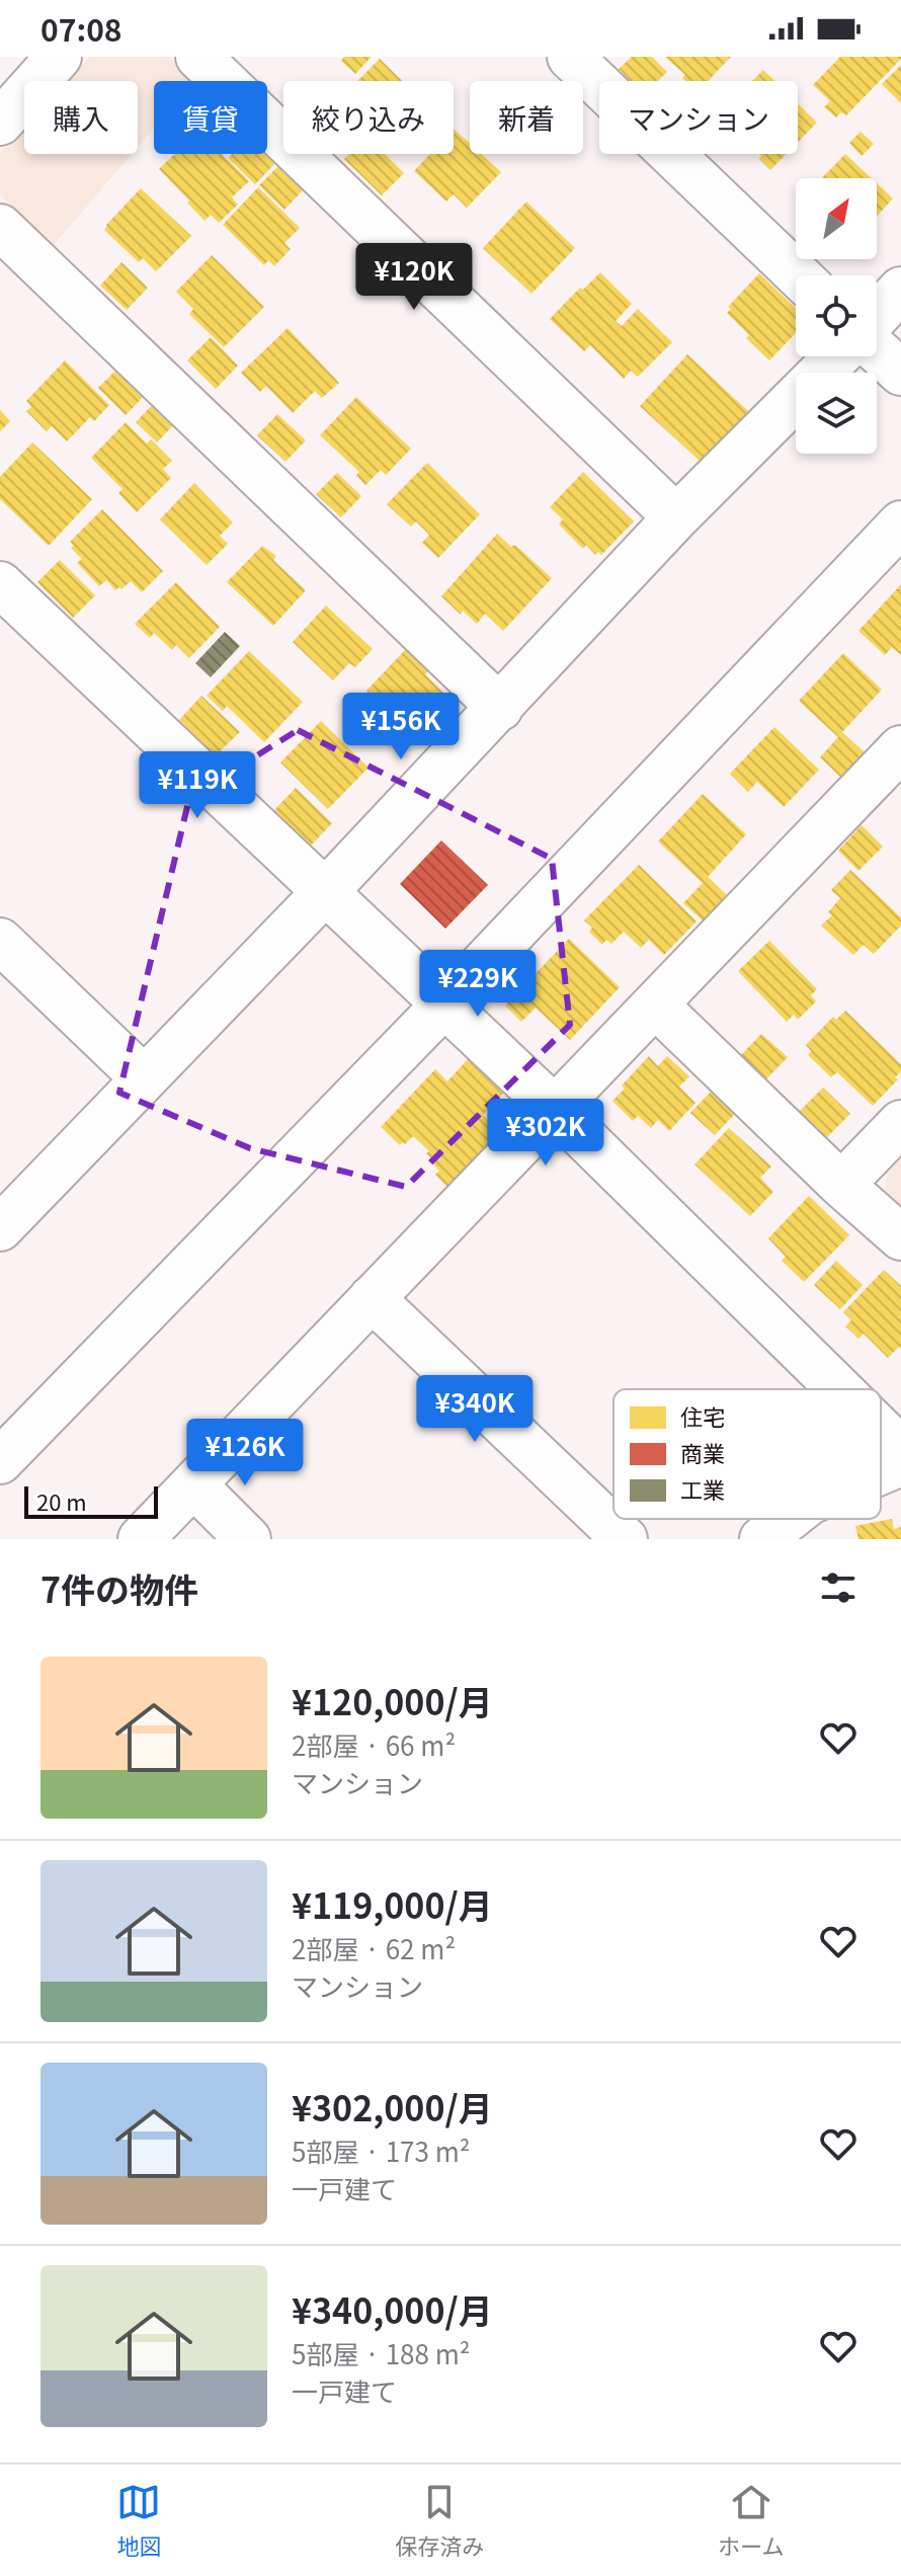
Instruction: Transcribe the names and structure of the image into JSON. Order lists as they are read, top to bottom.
{
  "legend": ["住宅", "商業", "工業"],
  "scale_bar": "20 m",
  "north": "top right",
  "page": {
    "status": "07:08",
    "chip": [
      "購入",
      "賃貸",
      "絞り込み",
      "新着",
      "マンション"
    ],
    "price": [
      "¥120K",
      "¥156K",
      "¥119K",
      "¥229K",
      "¥302K",
      "¥340K",
      "¥126K"
    ],
    "scale": "20 m",
    "heading": "7件の物件",
    "list": [
      {
        "name": "¥120,000/月",
        "note": "2部屋 · 66 m² · マンション"
      },
      {
        "name": "¥119,000/月",
        "note": "2部屋 · 62 m² · マンション"
      },
      {
        "name": "¥302,000/月",
        "note": "5部屋 · 173 m² · 一戸建て"
      },
      {
        "name": "¥340,000/月",
        "note": "5部屋 · 188 m² · 一戸建て"
      }
    ],
    "tabs": ["地図", "保存済み", "ホーム"]
  }
}
